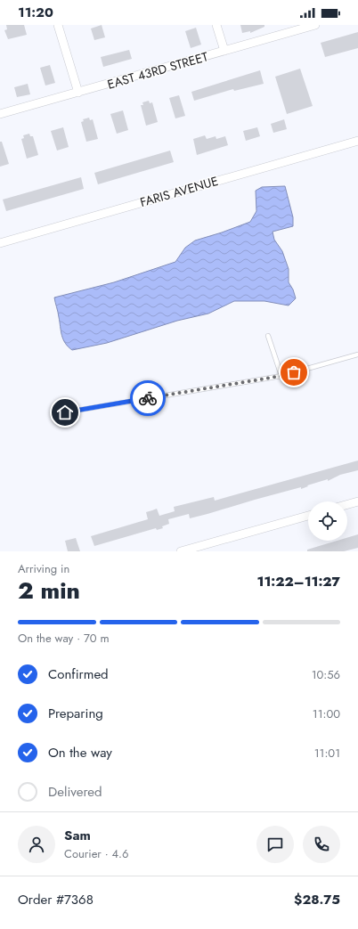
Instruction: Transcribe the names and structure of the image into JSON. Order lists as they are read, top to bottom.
{
  "streets": {
    "street": ["EAST 43RD STREET", "FARIS AVENUE"]
  },
  "page": {
    "status": "11:20",
    "heading": ["2 min", "Arriving in", "11:22–11:27"],
    "panel": [
      "Sam",
      "Courier · 4.6",
      "Order #7368",
      "$28.75"
    ],
    "bar": "On the way · 70 m",
    "list": [
      ["Confirmed", "10:56"],
      ["Preparing", "11:00"],
      ["On the way", "11:01"],
      "Delivered"
    ]
  }
}
